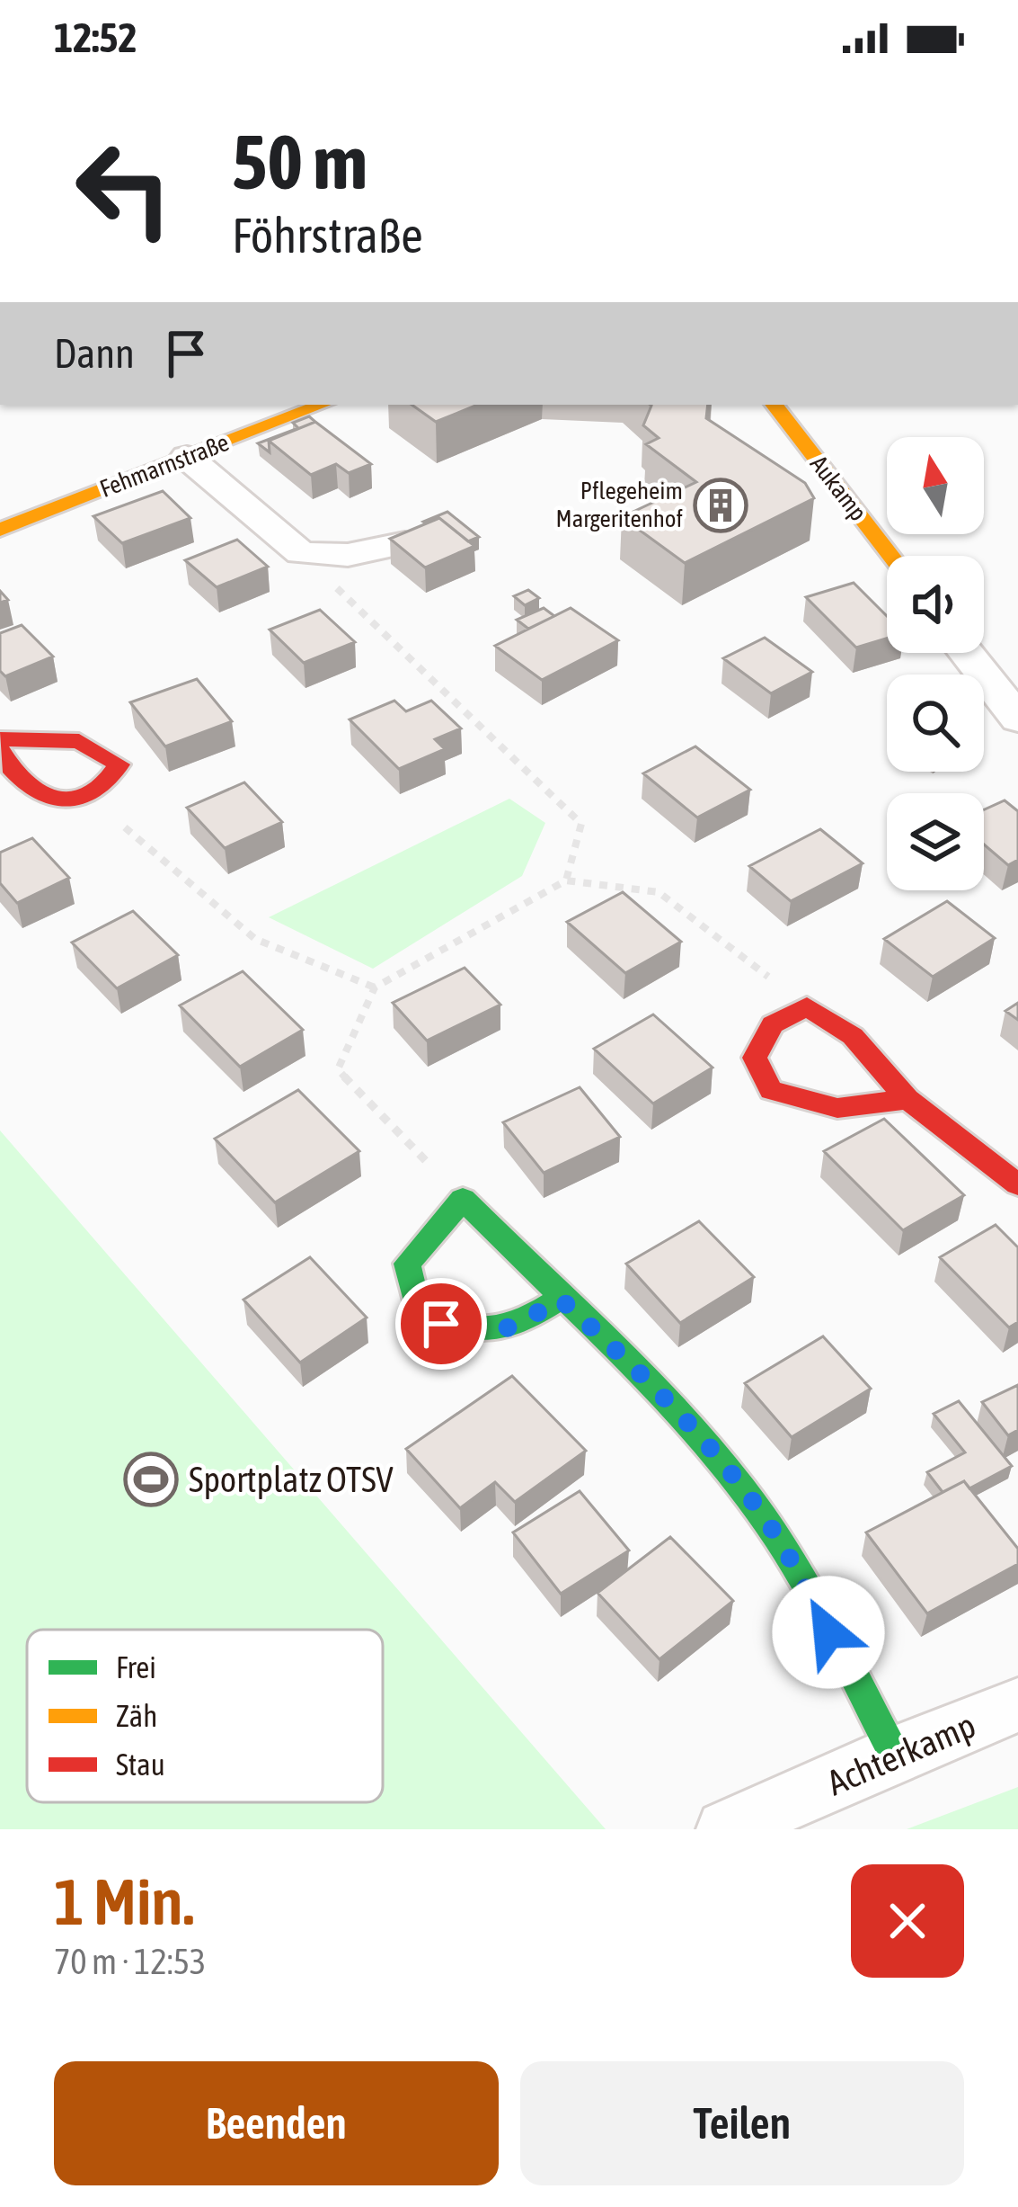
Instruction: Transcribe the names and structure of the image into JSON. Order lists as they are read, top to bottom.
{
  "streets": {
    "main road": ["Fehmarnstraße", "Aukamp"],
    "street": ["Achterkamp"]
  },
  "places": {
    "building": ["Pflegeheim Margeritenhof"],
    "sports": ["Sportplatz OTSV"]
  },
  "legend": ["Frei", "Zäh", "Stau"],
  "north": "top",
  "page": {
    "status": "12:52",
    "turn": ["50 m", "Föhrstraße"],
    "then": "Dann",
    "heading": ["1 Min.", "70 m · 12:53"],
    "buttons": ["Beenden", "Teilen"]
  }
}
